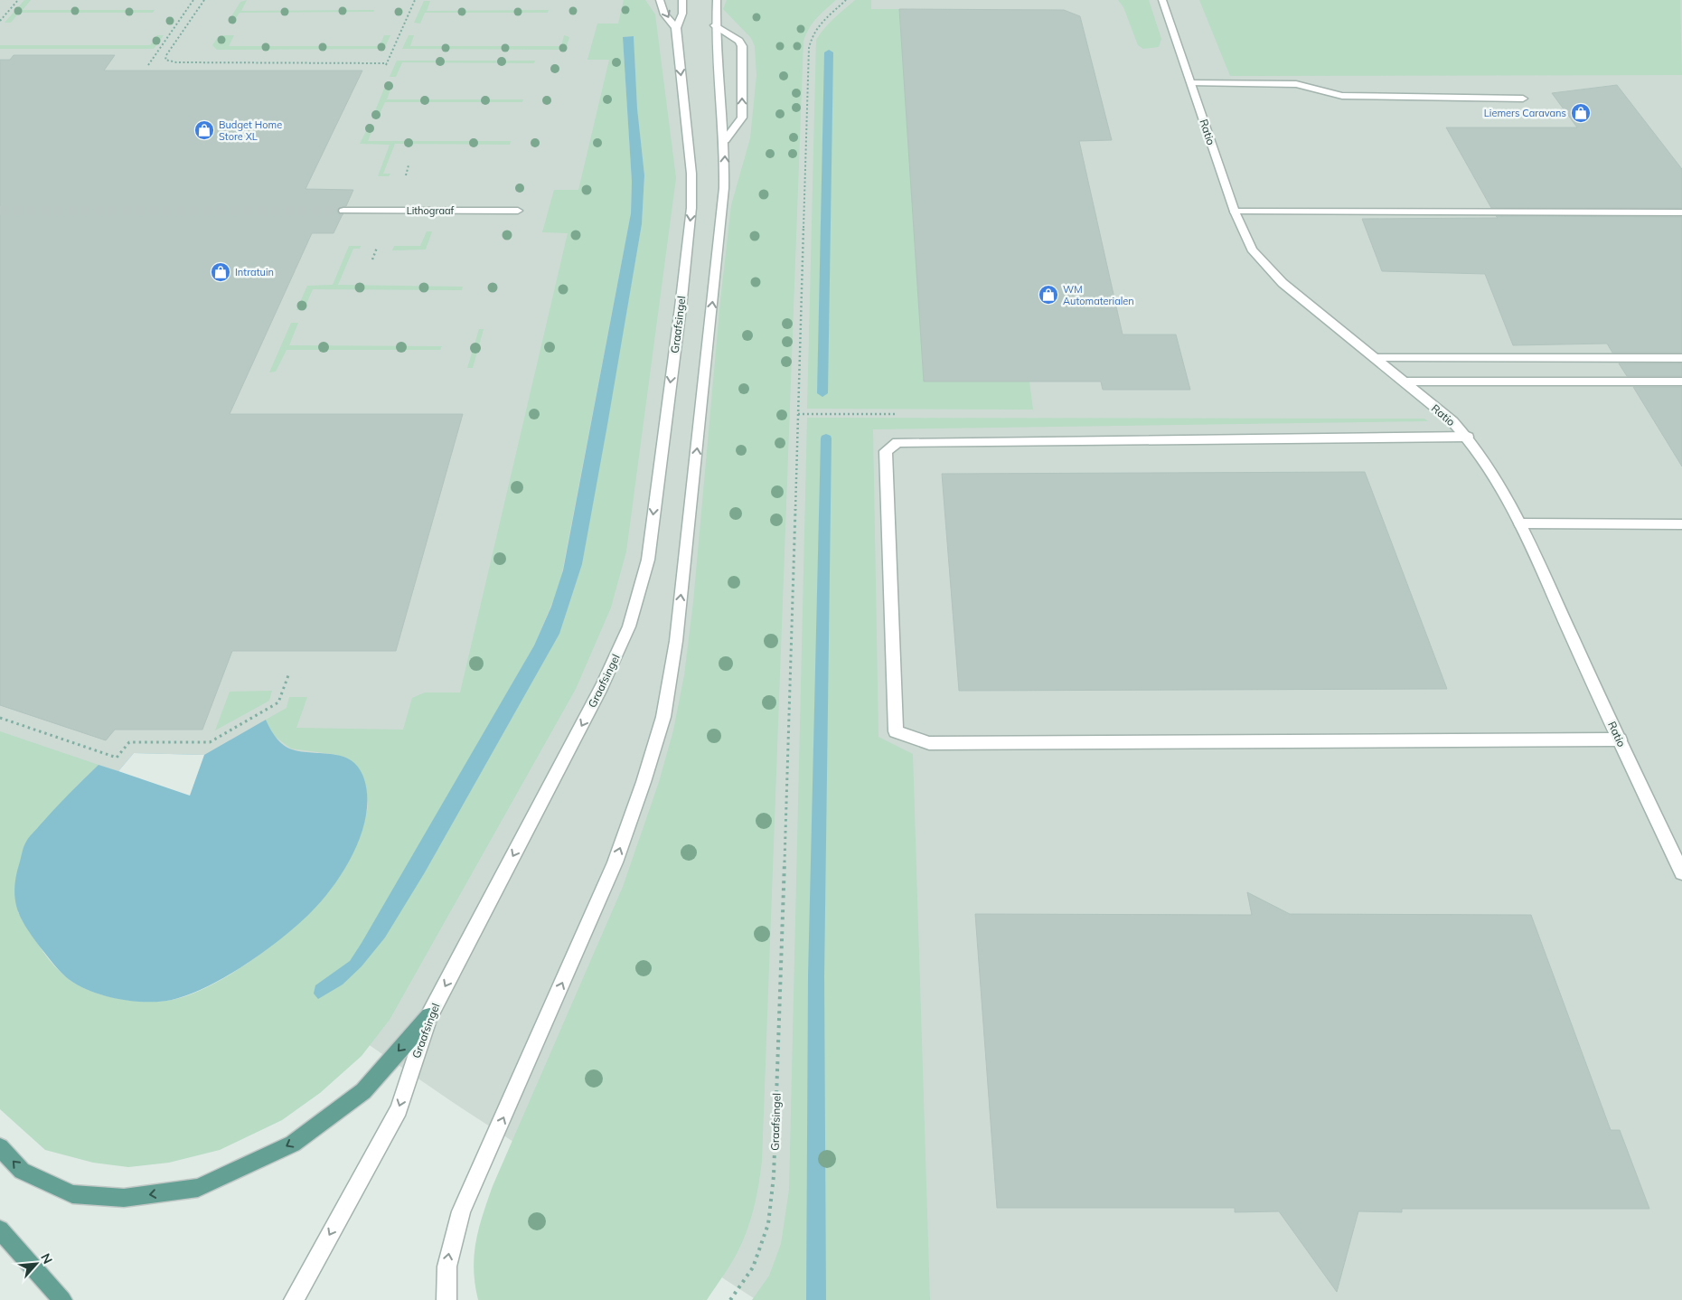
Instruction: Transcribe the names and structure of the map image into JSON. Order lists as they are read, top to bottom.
{
  "streets": {
    "street": ["Ratio", "Lithograaf", "Graafsingel"]
  },
  "places": {
    "shop": [
      "Liemers Caravans",
      "Budget Home Store XL",
      "Intratuin",
      "WM Automaterialen"
    ]
  },
  "north": "top right"
}
